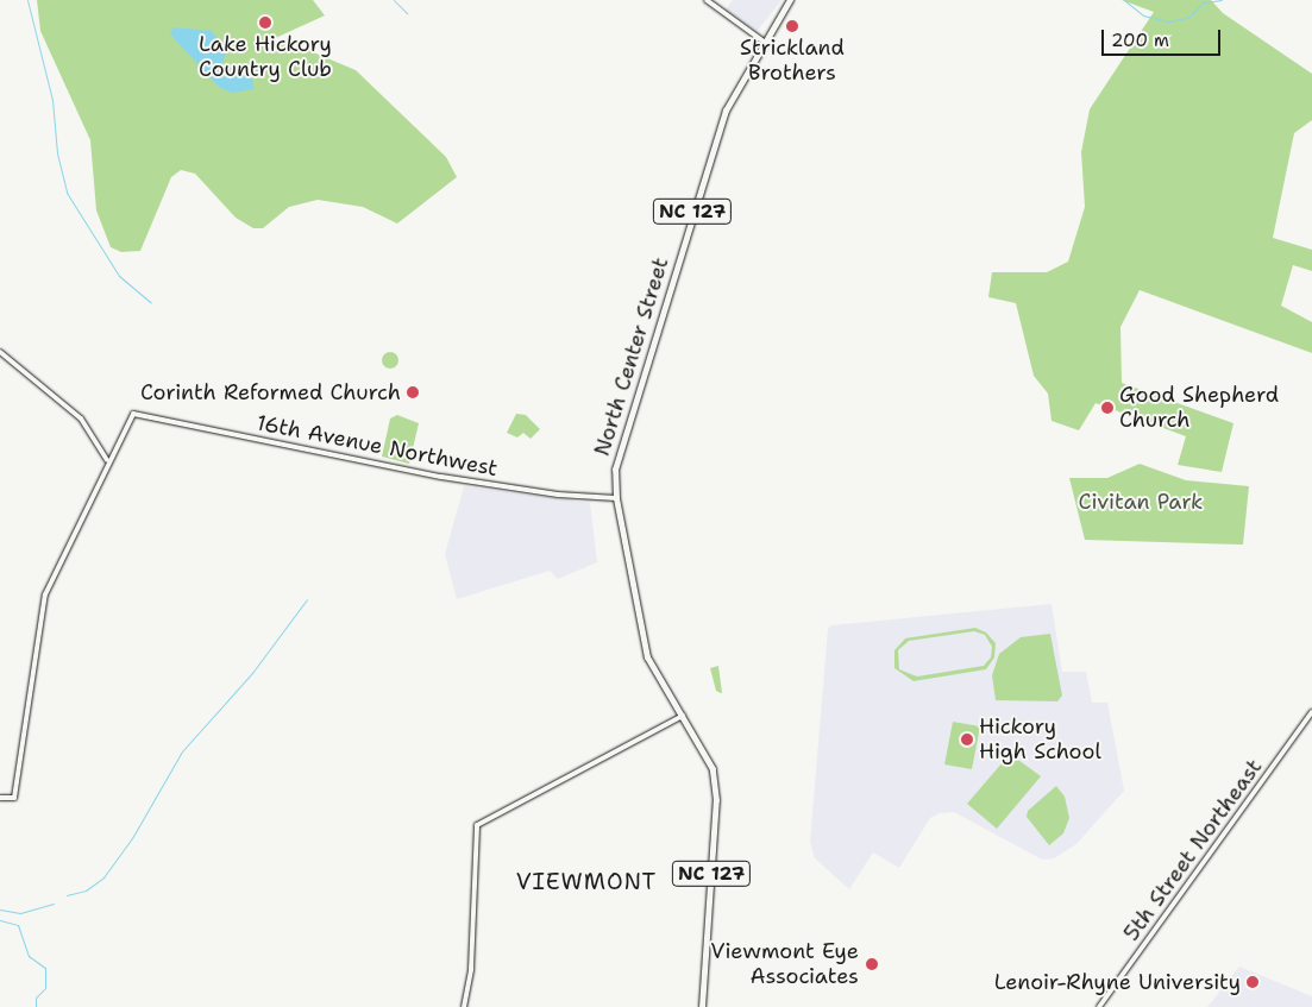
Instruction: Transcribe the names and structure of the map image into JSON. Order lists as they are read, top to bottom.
{
  "streets": {
    "main road": [
      "NC 127",
      "North Center Street",
      "16th Avenue Northwest",
      "5th Street Northeast"
    ]
  },
  "crossings": [
    ["NC 127", "North Center Street"],
    ["NC 127", "16th Avenue Northwest"],
    ["North Center Street", "16th Avenue Northwest"]
  ],
  "districts": ["VIEWMONT"],
  "parks": ["Civitan Park"],
  "places": [
    "Lake Hickory Country Club",
    "Strickland Brothers",
    "Corinth Reformed Church",
    "Good Shepherd Church",
    "Hickory High School",
    "Viewmont Eye Associates",
    "Lenoir-Rhyne University"
  ],
  "scale_bar": "200 m"
}
